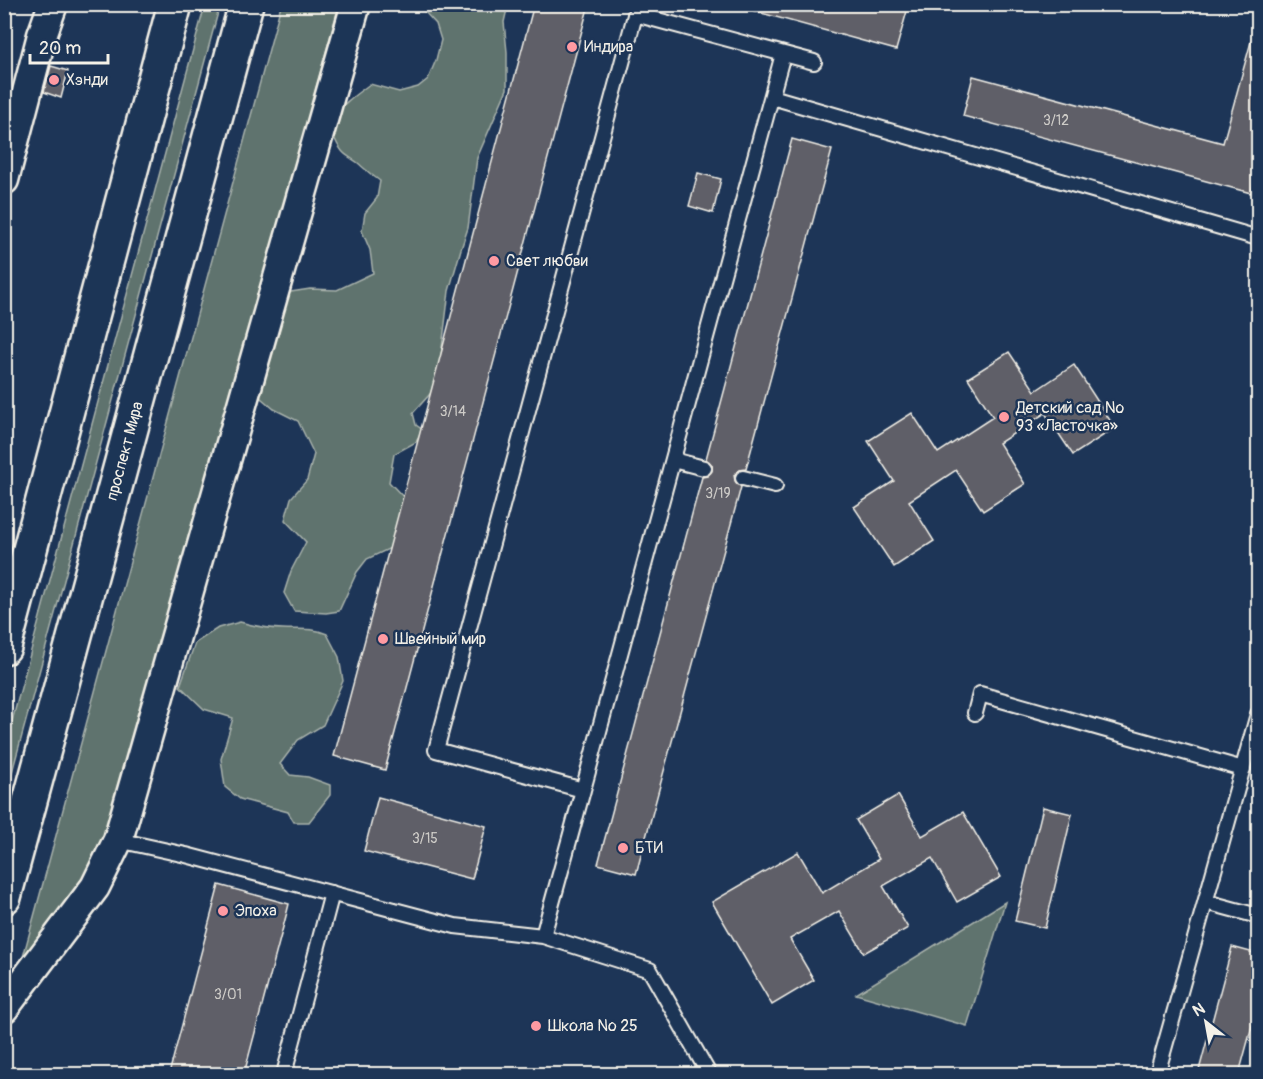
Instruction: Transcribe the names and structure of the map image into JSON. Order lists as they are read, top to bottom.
{
  "streets": {
    "main road": ["проспект Мира"]
  },
  "places": [
    "Индира",
    "Хэнди",
    "Свет любви",
    "Детский сад № 93 «Ласточка»",
    "Швейный мир",
    "БТИ",
    "Эпоха",
    "Школа № 25"
  ],
  "house_numbers": [
    "3/12",
    "3/14",
    "3/19",
    "3/15",
    "3/01"
  ],
  "scale_bar": "20 m",
  "north": "top left"
}
